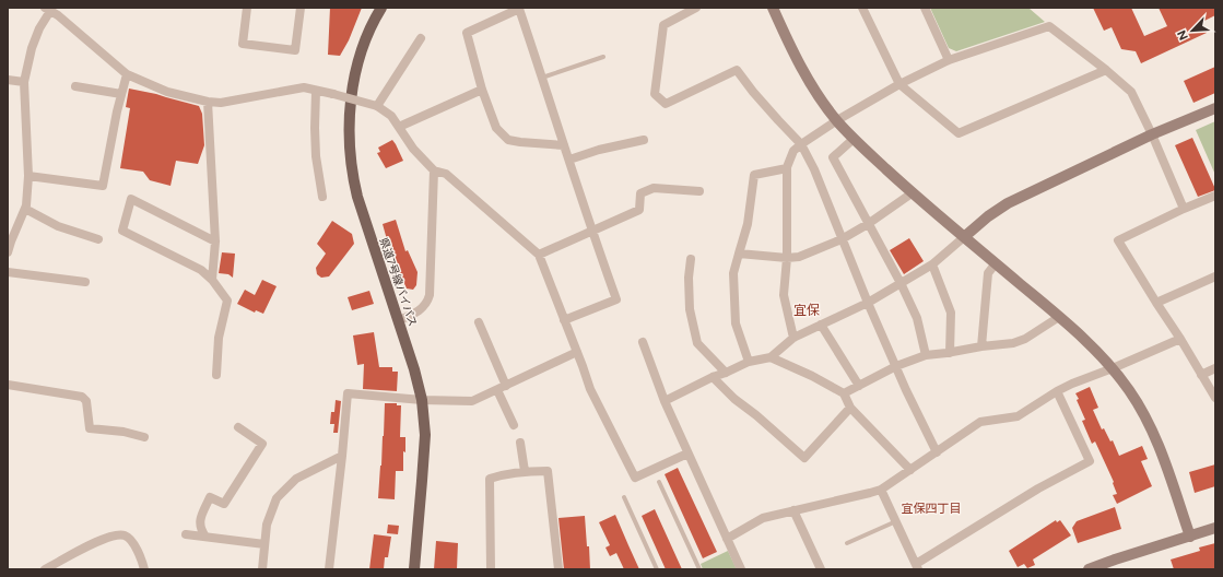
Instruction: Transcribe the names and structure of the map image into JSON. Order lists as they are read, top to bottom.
{
  "streets": {
    "main road": ["県道7号線バイパス"]
  },
  "districts": ["宜保", "宜保四丁目"],
  "north": "bottom left"
}
